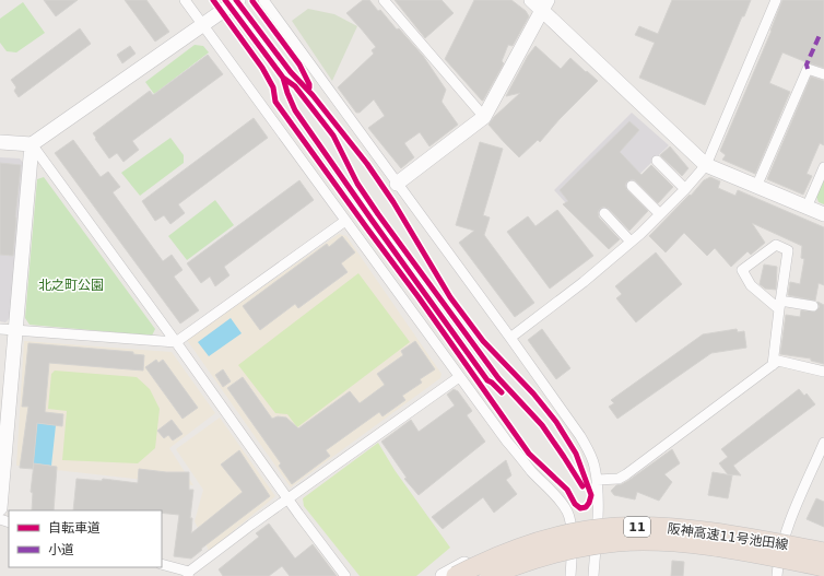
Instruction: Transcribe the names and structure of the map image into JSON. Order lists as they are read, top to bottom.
{
  "streets": {
    "highway": ["11", "阪神高速11号池田線"]
  },
  "parks": ["北之町公園"],
  "legend": ["自転車道", "小道"]
}
